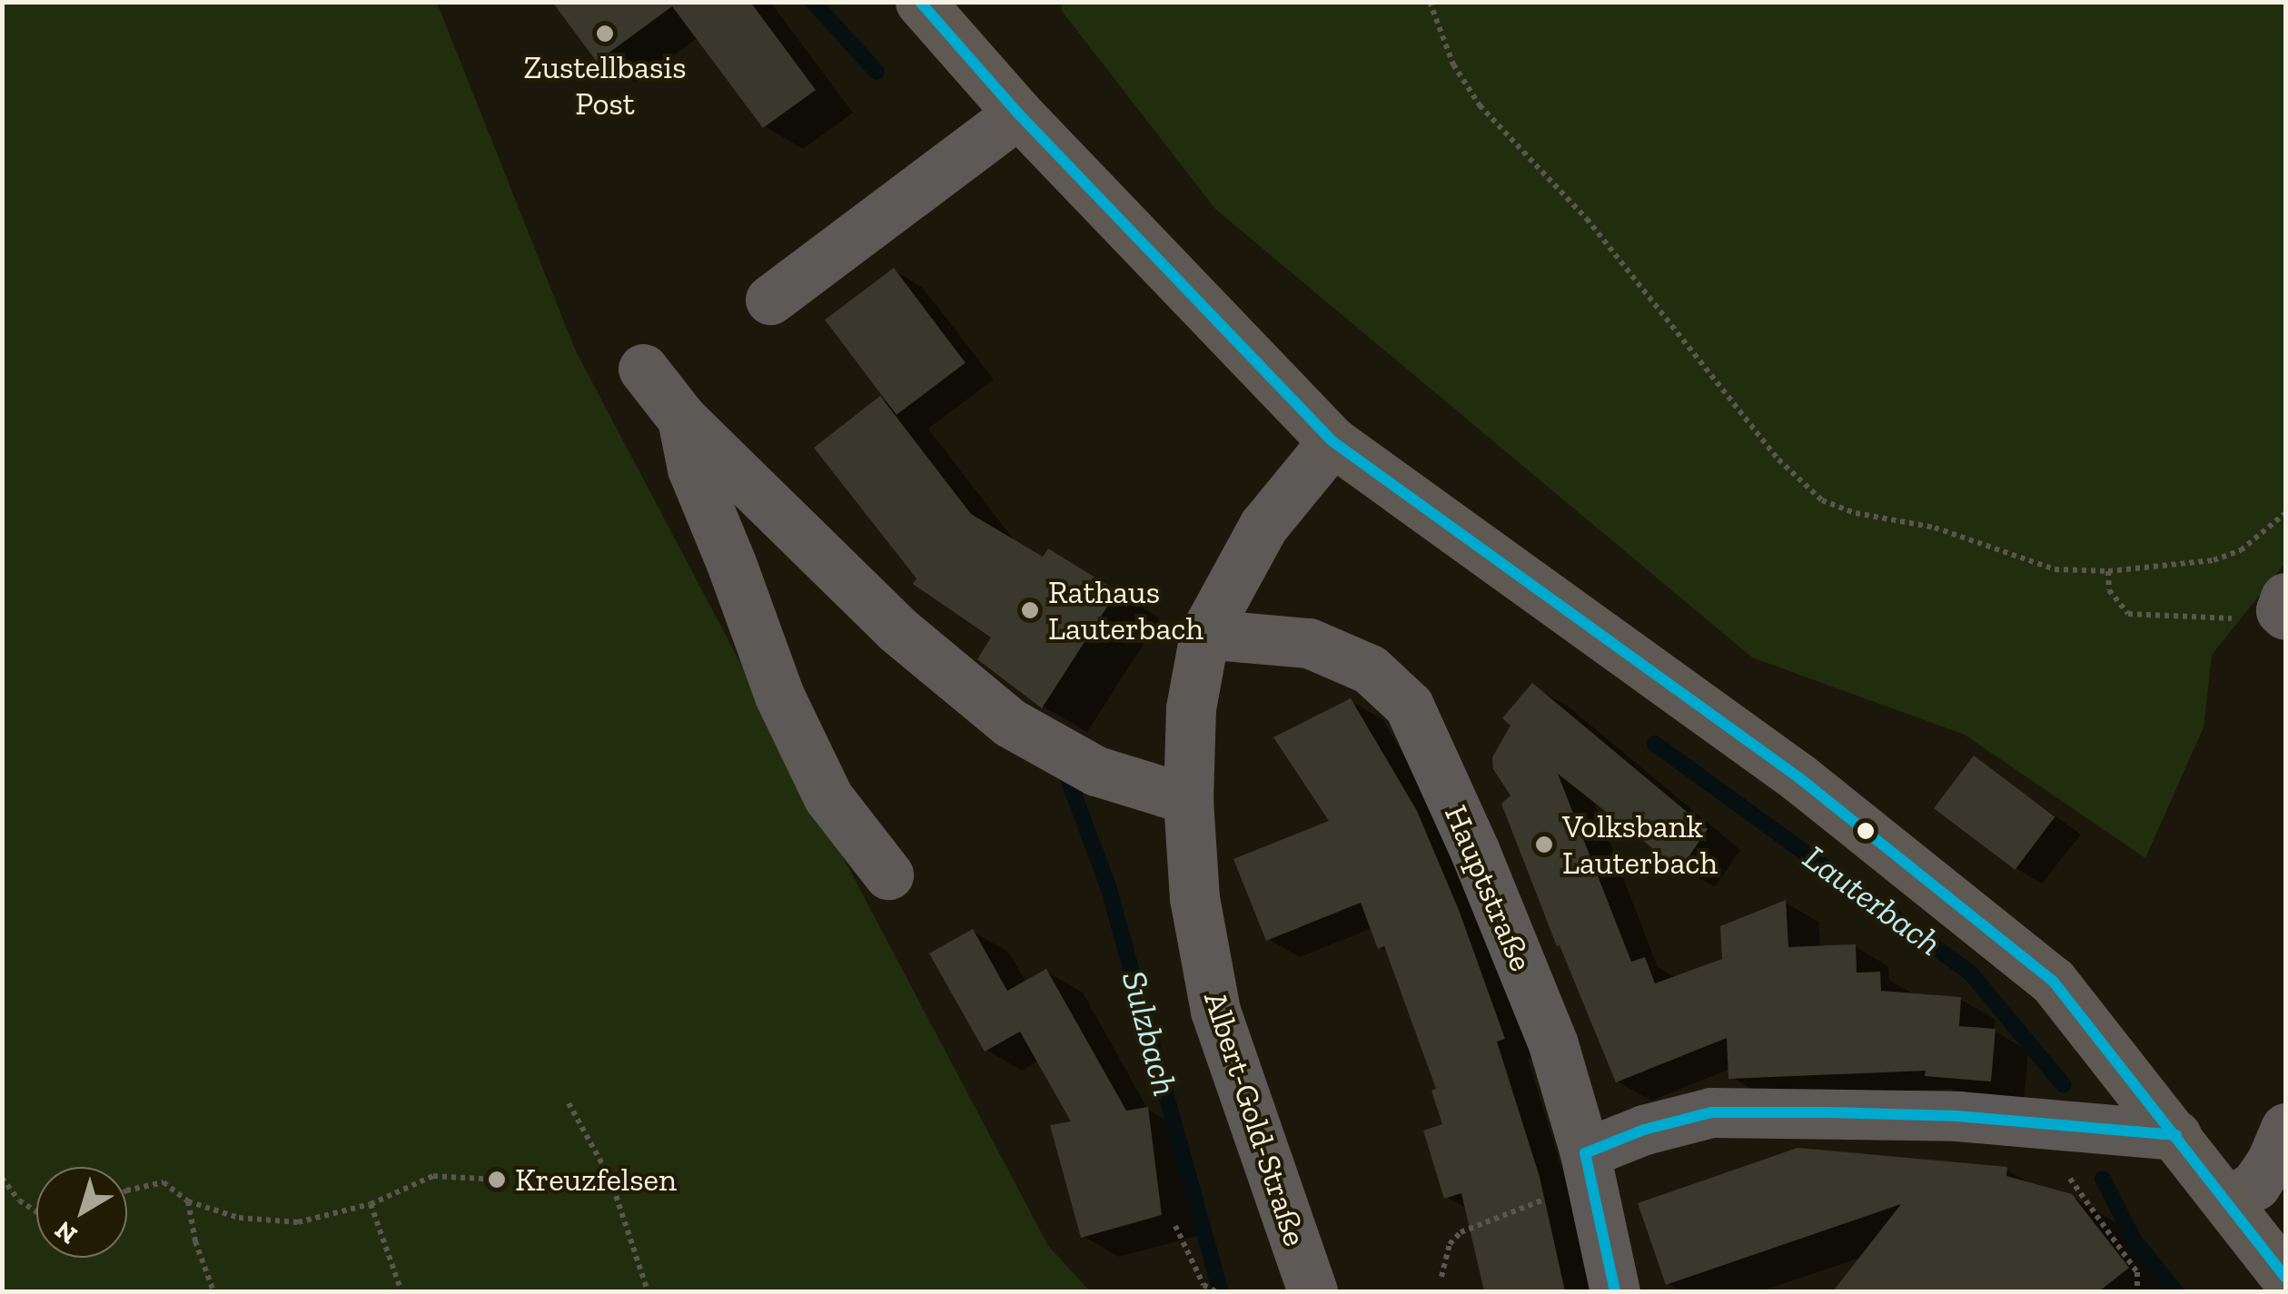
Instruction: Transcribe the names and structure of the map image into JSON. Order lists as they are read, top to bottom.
{
  "streets": {
    "street": ["Hauptstraße", "Albert-Gold-Straße"]
  },
  "crossings": [
    ["Hauptstraße", "Albert-Gold-Straße"]
  ],
  "water": ["Lauterbach", "Sulzbach"],
  "places": [
    "Zustellbasis Post",
    "Rathaus Lauterbach",
    "Volksbank Lauterbach",
    "Kreuzfelsen"
  ],
  "north": "bottom left"
}
